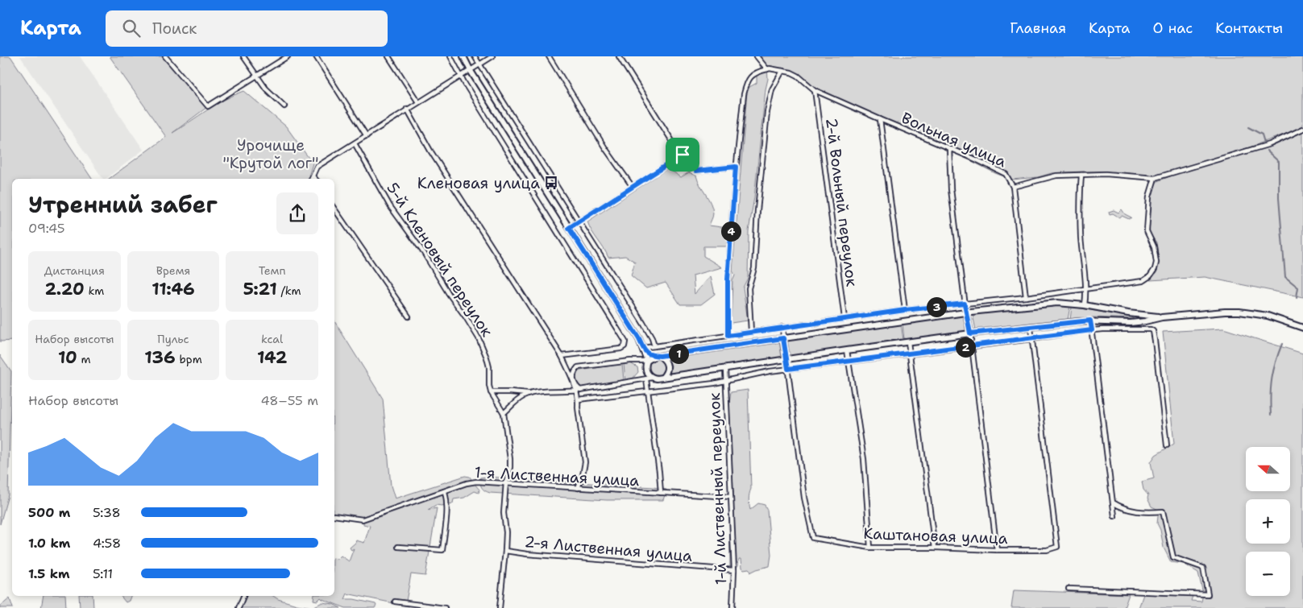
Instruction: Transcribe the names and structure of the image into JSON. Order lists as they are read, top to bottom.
{
  "streets": {
    "street": [
      "Вольная улица",
      "2-й Вольный переулок",
      "5-й Кленовый переулок",
      "1-я Лиственная улица",
      "1-й Лиственный переулок",
      "Каштановая улица",
      "2-я Лиственная улица"
    ]
  },
  "crossings": [
    ["Вольная улица", "2-й Вольный переулок"],
    ["1-я Лиственная улица", "1-й Лиственный переулок"],
    ["1-й Лиственный переулок", "2-я Лиственная улица"]
  ],
  "parks": ["Урочище \"Крутой лог\""],
  "places": {
    "bus stop": ["Кленовая улица"]
  },
  "north": "left",
  "page": {
    "header": "Карта",
    "search": "Поиск",
    "nav": [
      "Главная",
      "Карта",
      "О нас",
      "Контакты"
    ],
    "heading": ["Утренний забег", "09:45"],
    "pins": [
      "4",
      "3",
      "2",
      "1"
    ],
    "stats": [
      ["Дистанция", "2.20 km"],
      ["Время", "11:46"],
      ["Темп", "5:21 /km"],
      ["Набор высоты", "10 m"],
      ["Пульс", "136 bpm"],
      ["kcal", "142"]
    ],
    "chart": ["Набор высоты", "48–55 m"],
    "map_buttons": ["+", "−"],
    "list": [
      {
        "name": "500 m",
        "note": "5:38"
      },
      {
        "name": "1.0 km",
        "note": "4:58"
      },
      {
        "name": "1.5 km",
        "note": "5:11"
      }
    ]
  }
}
